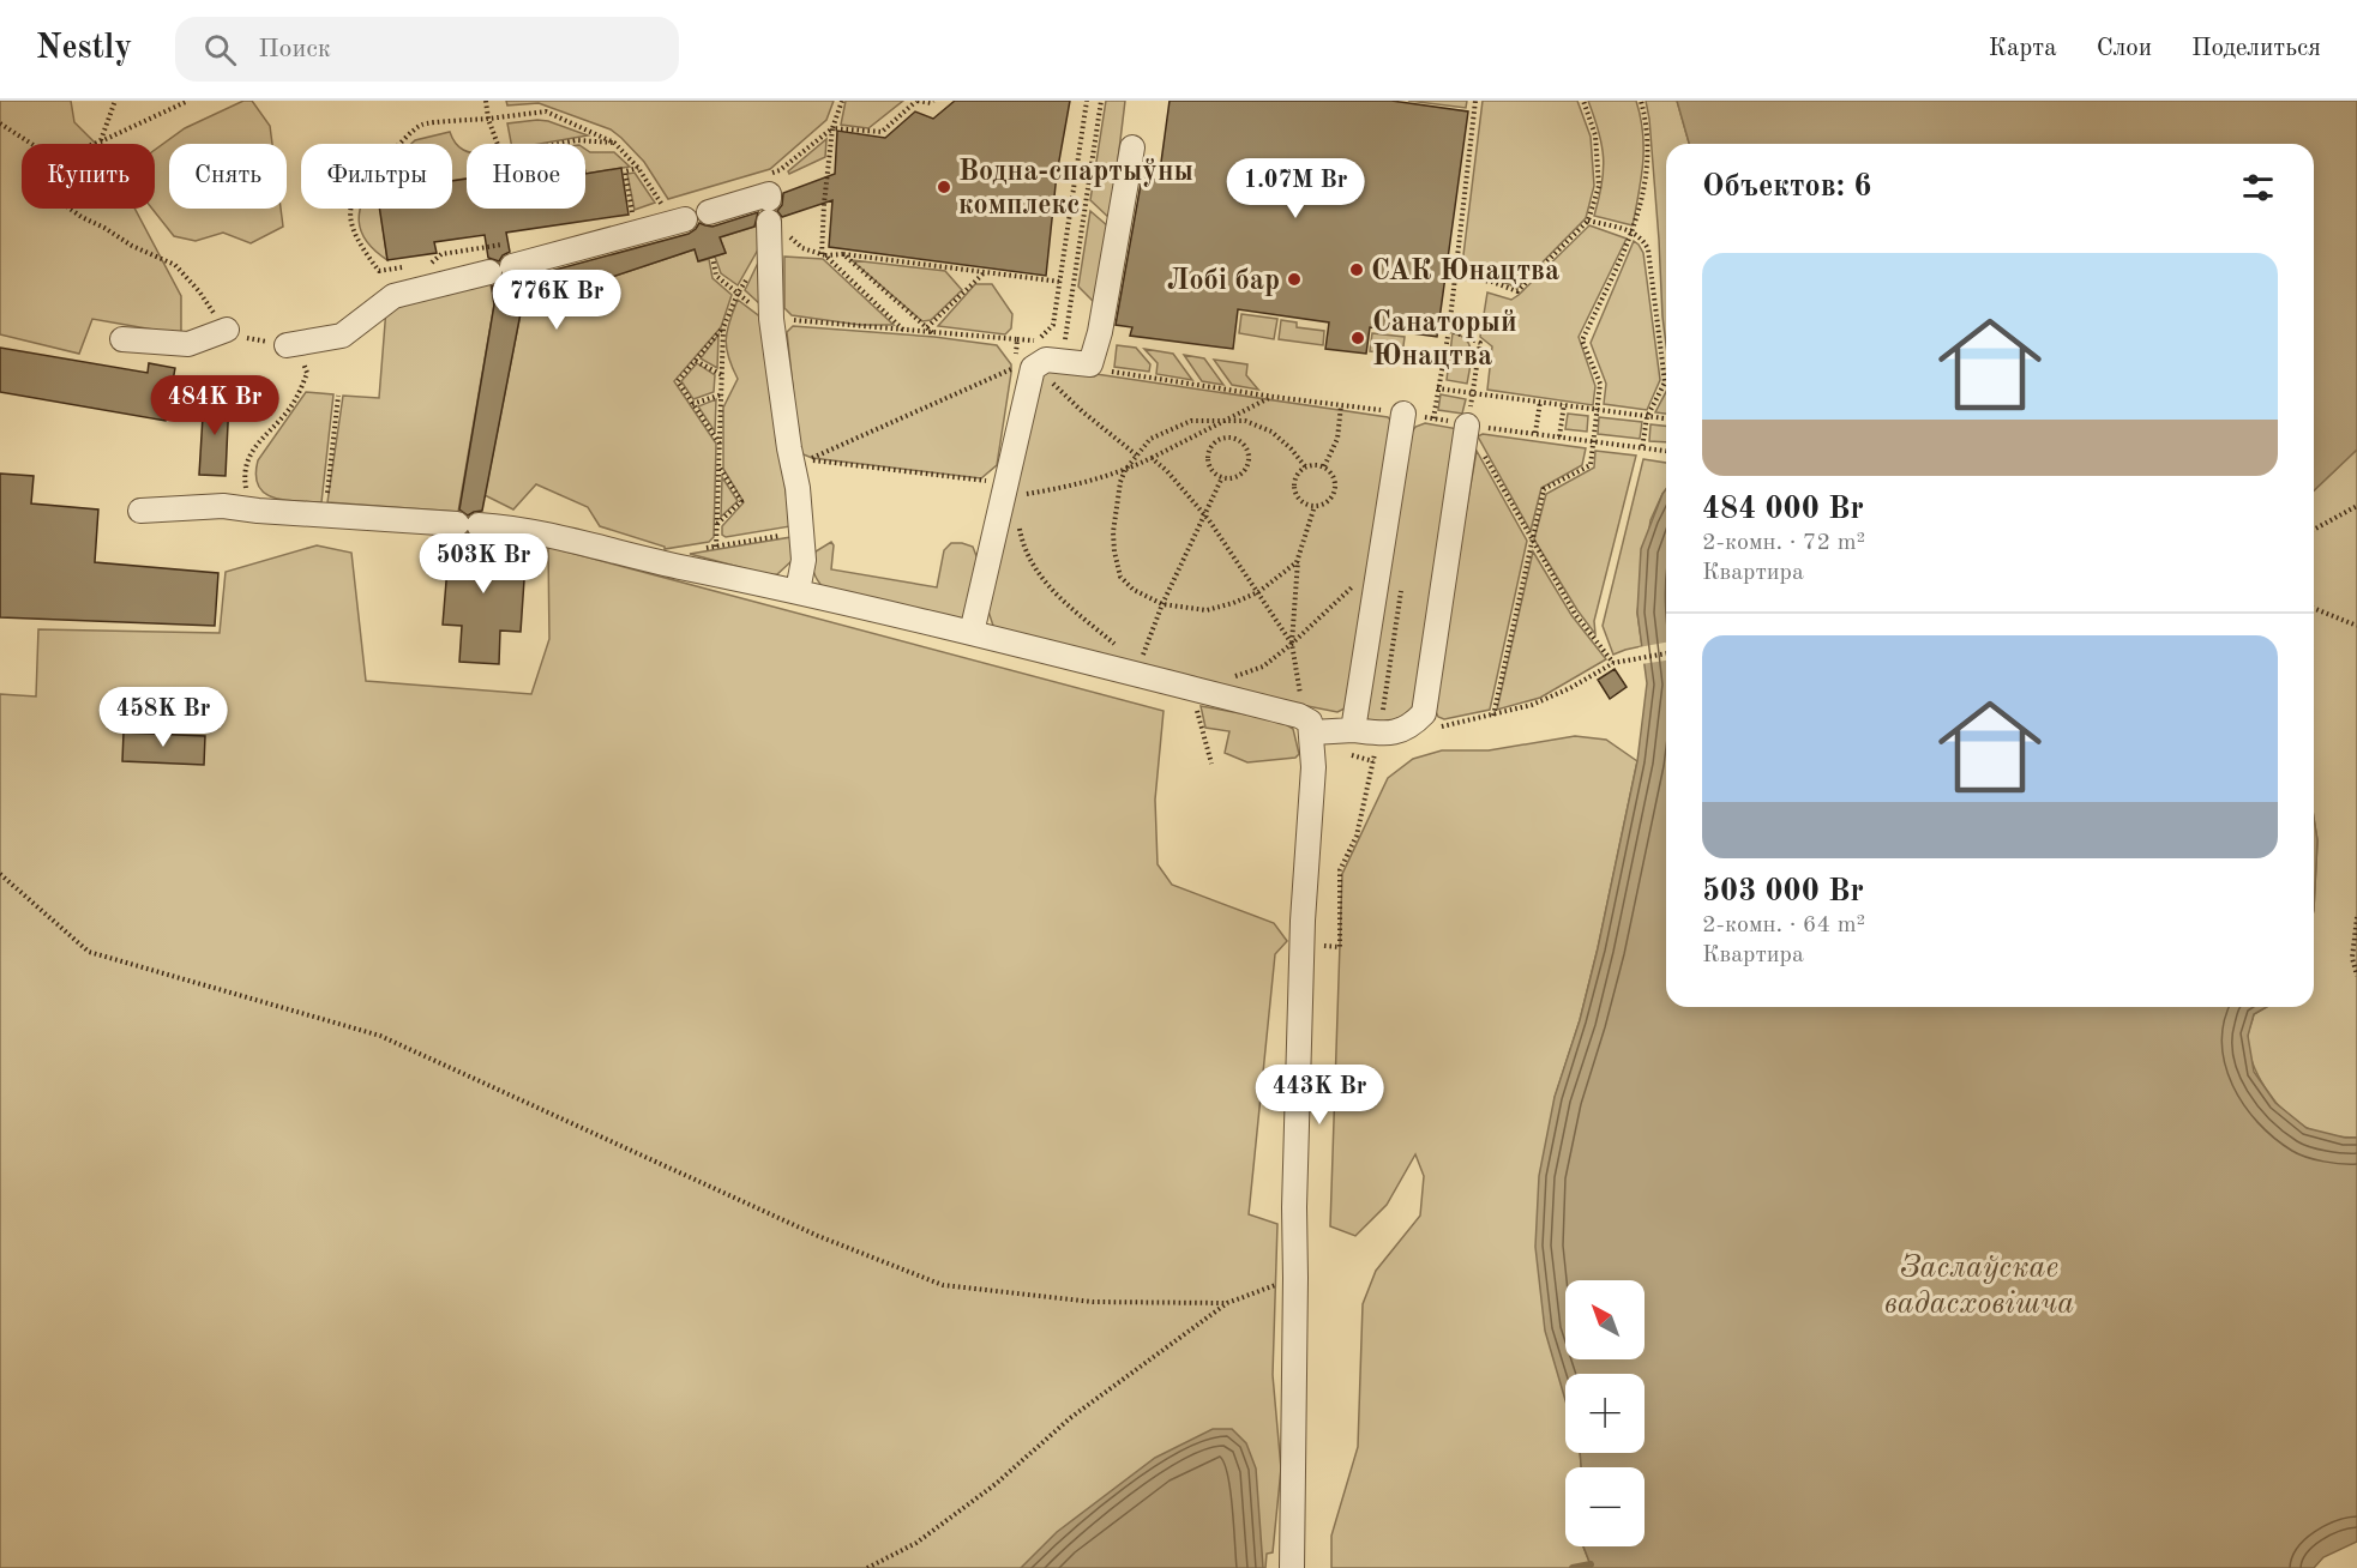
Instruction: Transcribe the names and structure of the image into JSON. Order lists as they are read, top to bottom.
{
  "water": ["Заслаўскае вадасховішча"],
  "places": [
    "Водна-спартыўны комплекс",
    "САК Юнацтва",
    "Лобі бар",
    "Санаторый Юнацтва"
  ],
  "north": "top left",
  "page": {
    "header": "Nestly",
    "search": "Поиск",
    "nav": ["Карта", "Слои", "Поделиться"],
    "chip": [
      "Купить",
      "Снять",
      "Фильтры",
      "Новое"
    ],
    "heading": "Объектов: 6",
    "price": [
      "1.07M Br",
      "776K Br",
      "484K Br",
      "503K Br",
      "458K Br",
      "443K Br"
    ],
    "list": [
      {
        "name": "484 000 Br",
        "note": "2-комн. · 72 m² · Квартира"
      },
      {
        "name": "503 000 Br",
        "note": "2-комн. · 64 m² · Квартира"
      }
    ],
    "map_buttons": ["+", "−"]
  }
}
